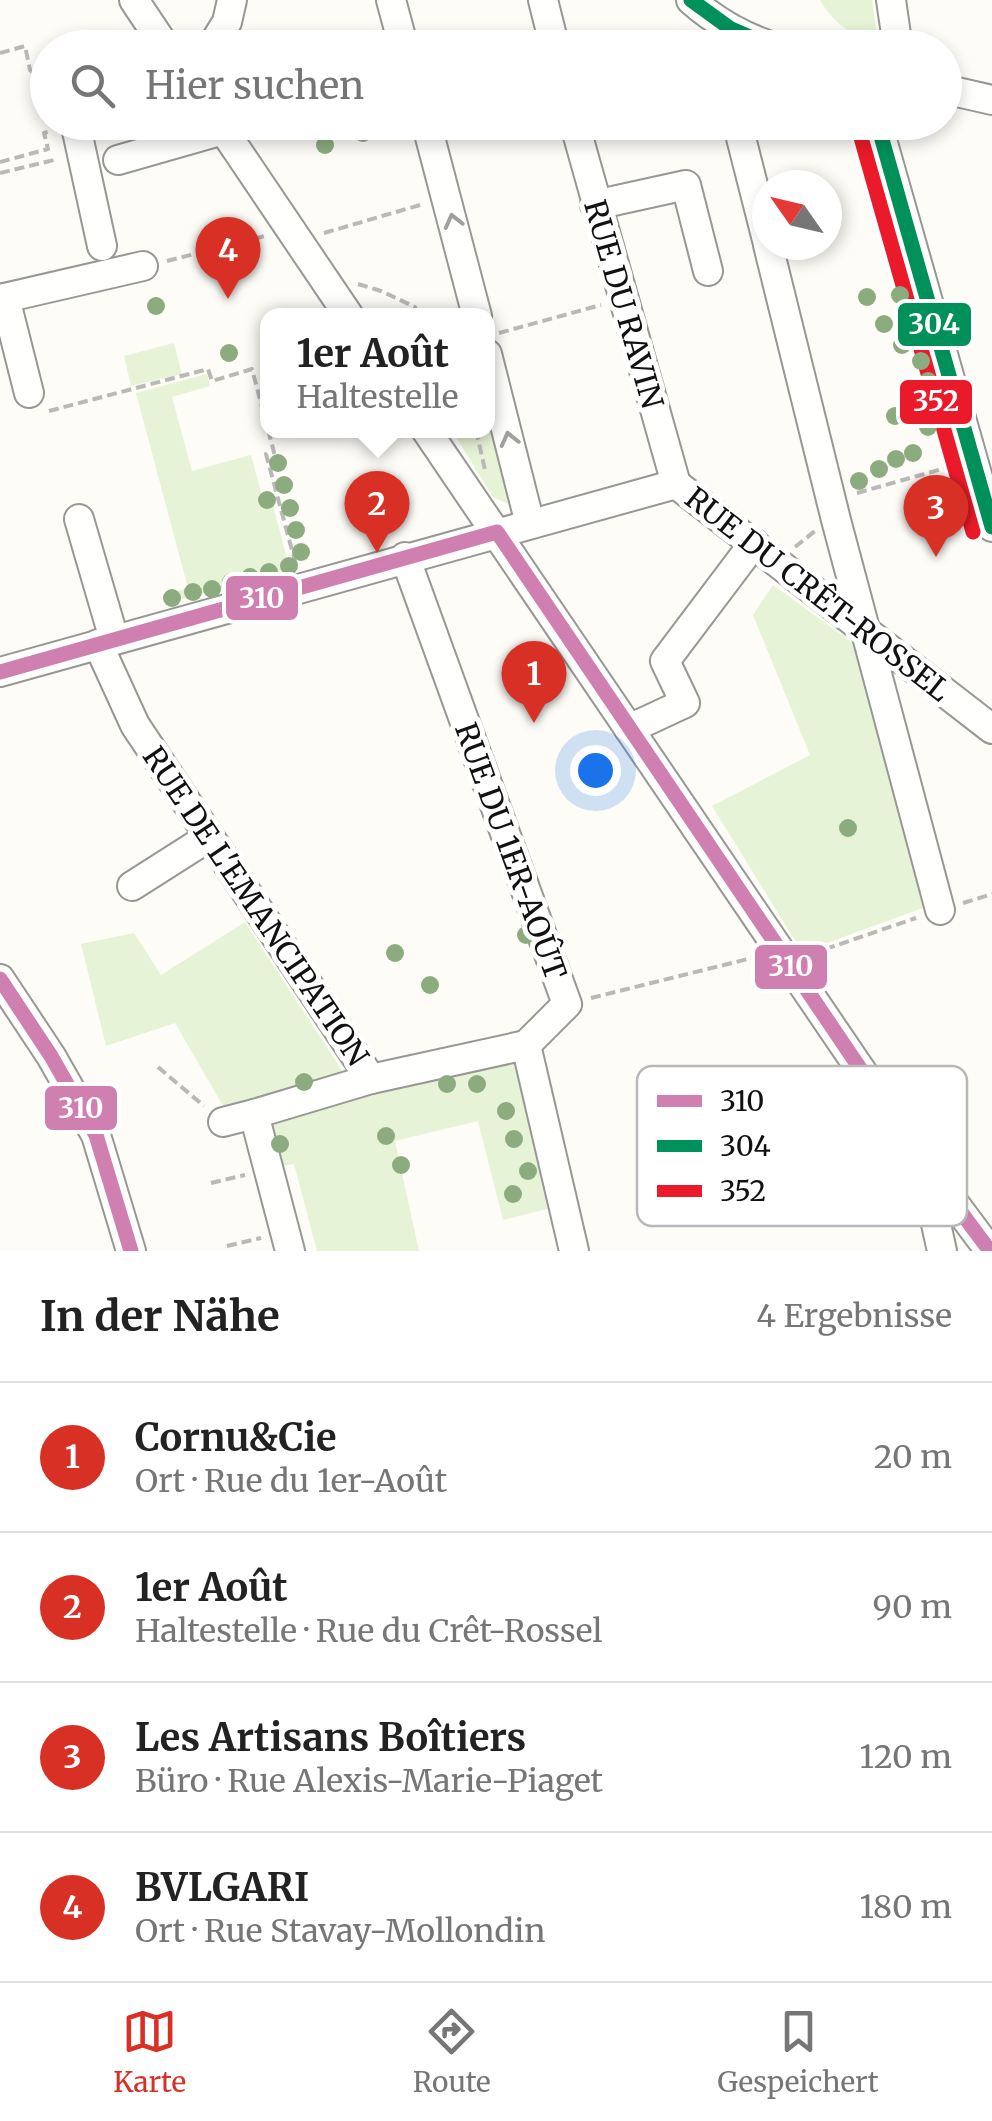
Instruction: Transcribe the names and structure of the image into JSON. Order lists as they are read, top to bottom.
{
  "streets": {
    "street": [
      "RUE DU RAVIN",
      "RUE DU CRÊT-ROSSEL",
      "RUE DU 1ER-AOÛT",
      "RUE DE L'EMANCIPATION"
    ]
  },
  "crossings": [
    ["RUE DU RAVIN", "RUE DU CRÊT-ROSSEL"],
    ["RUE DU CRÊT-ROSSEL", "RUE DU 1ER-AOÛT"],
    ["RUE DU CRÊT-ROSSEL", "RUE DE L'EMANCIPATION"],
    ["RUE DU 1ER-AOÛT", "RUE DE L'EMANCIPATION"]
  ],
  "lines": ["transit line 304", "transit line 352", "transit line 310"],
  "legend": ["310", "304", "352"],
  "north": "top left",
  "page": {
    "search": "Hier suchen",
    "pins": [
      "4",
      "2",
      "3",
      "1"
    ],
    "popup": ["1er Août", "Haltestelle"],
    "heading": ["In der Nähe", "4 Ergebnisse"],
    "list": [
      {
        "mark": "1",
        "name": "Cornu&Cie",
        "note": "Ort · Rue du 1er-Août",
        "value": "20 m"
      },
      {
        "mark": "2",
        "name": "1er Août",
        "note": "Haltestelle · Rue du Crêt-Rossel",
        "value": "90 m"
      },
      {
        "mark": "3",
        "name": "Les Artisans Boîtiers",
        "note": "Büro · Rue Alexis-Marie-Piaget",
        "value": "120 m"
      },
      {
        "mark": "4",
        "name": "BVLGARI",
        "note": "Ort · Rue Stavay-Mollondin",
        "value": "180 m"
      }
    ],
    "nav": ["Karte", "Route", "Gespeichert"]
  }
}
